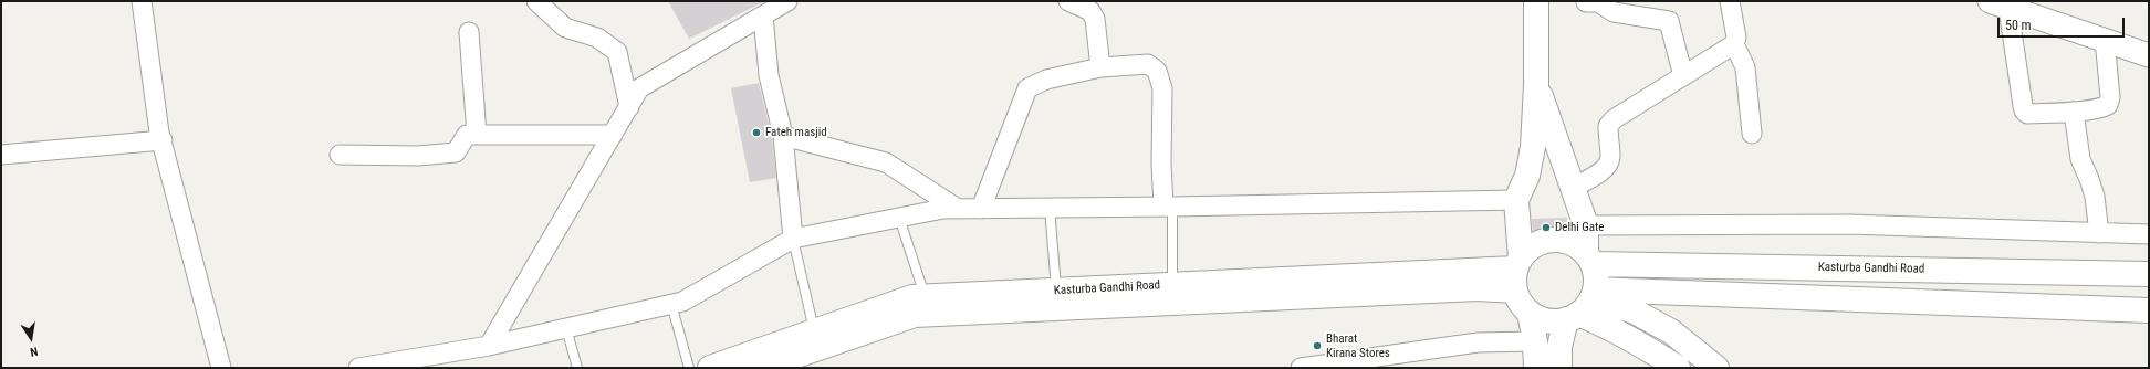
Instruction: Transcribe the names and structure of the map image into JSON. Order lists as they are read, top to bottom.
{
  "streets": {
    "main road": ["Kasturba Gandhi Road"]
  },
  "places": ["Fateh masjid", "Delhi Gate", "Bharat Kirana Stores"],
  "scale_bar": "50 m",
  "north": "bottom"
}
